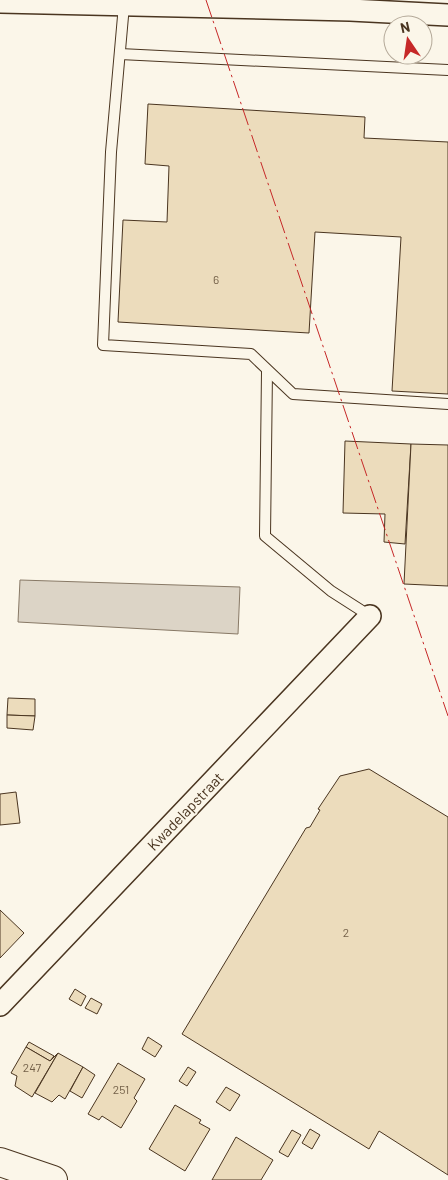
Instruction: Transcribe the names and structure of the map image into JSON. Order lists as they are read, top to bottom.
{
  "streets": {
    "street": ["Kwadelapstraat"]
  },
  "house_numbers": [
    "6",
    "2",
    "247",
    "251"
  ],
  "north": "top"
}
